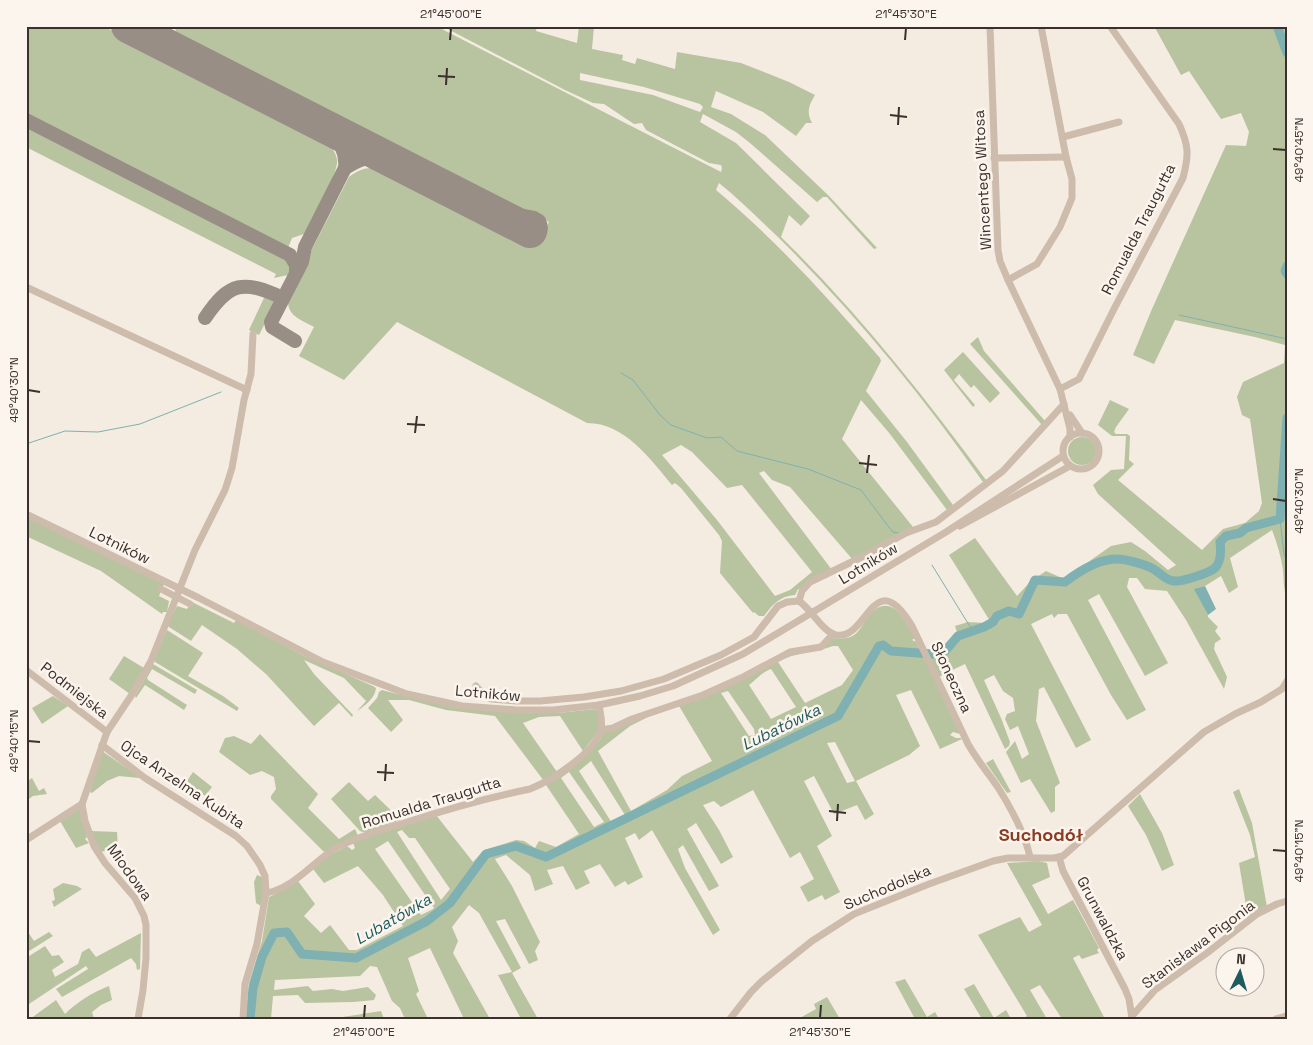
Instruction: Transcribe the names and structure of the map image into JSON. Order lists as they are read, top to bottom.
{
  "streets": {
    "street": [
      "Wincentego Witosa",
      "Romualda Traugutta",
      "Lotników",
      "Słoneczna",
      "Podmiejska",
      "Ojca Anzelma Kubita",
      "Miodowa",
      "Suchodolska",
      "Grunwaldzka",
      "Stanisława Pigonia"
    ]
  },
  "crossings": [
    ["Wincentego Witosa", "Romualda Traugutta"],
    ["Wincentego Witosa", "Lotników"],
    ["Romualda Traugutta", "Ojca Anzelma Kubita"],
    ["Słoneczna", "Suchodolska"],
    ["Suchodolska", "Grunwaldzka"],
    ["Grunwaldzka", "Stanisława Pigonia"]
  ],
  "districts": ["Suchodół"],
  "water": ["Lubatówka"],
  "north": "top",
  "coordinates": [
    "21°45'00\"E",
    "21°45'30\"E",
    "49°40'45\"N",
    "49°40'30\"N",
    "49°40'15\"N"
  ]
}
